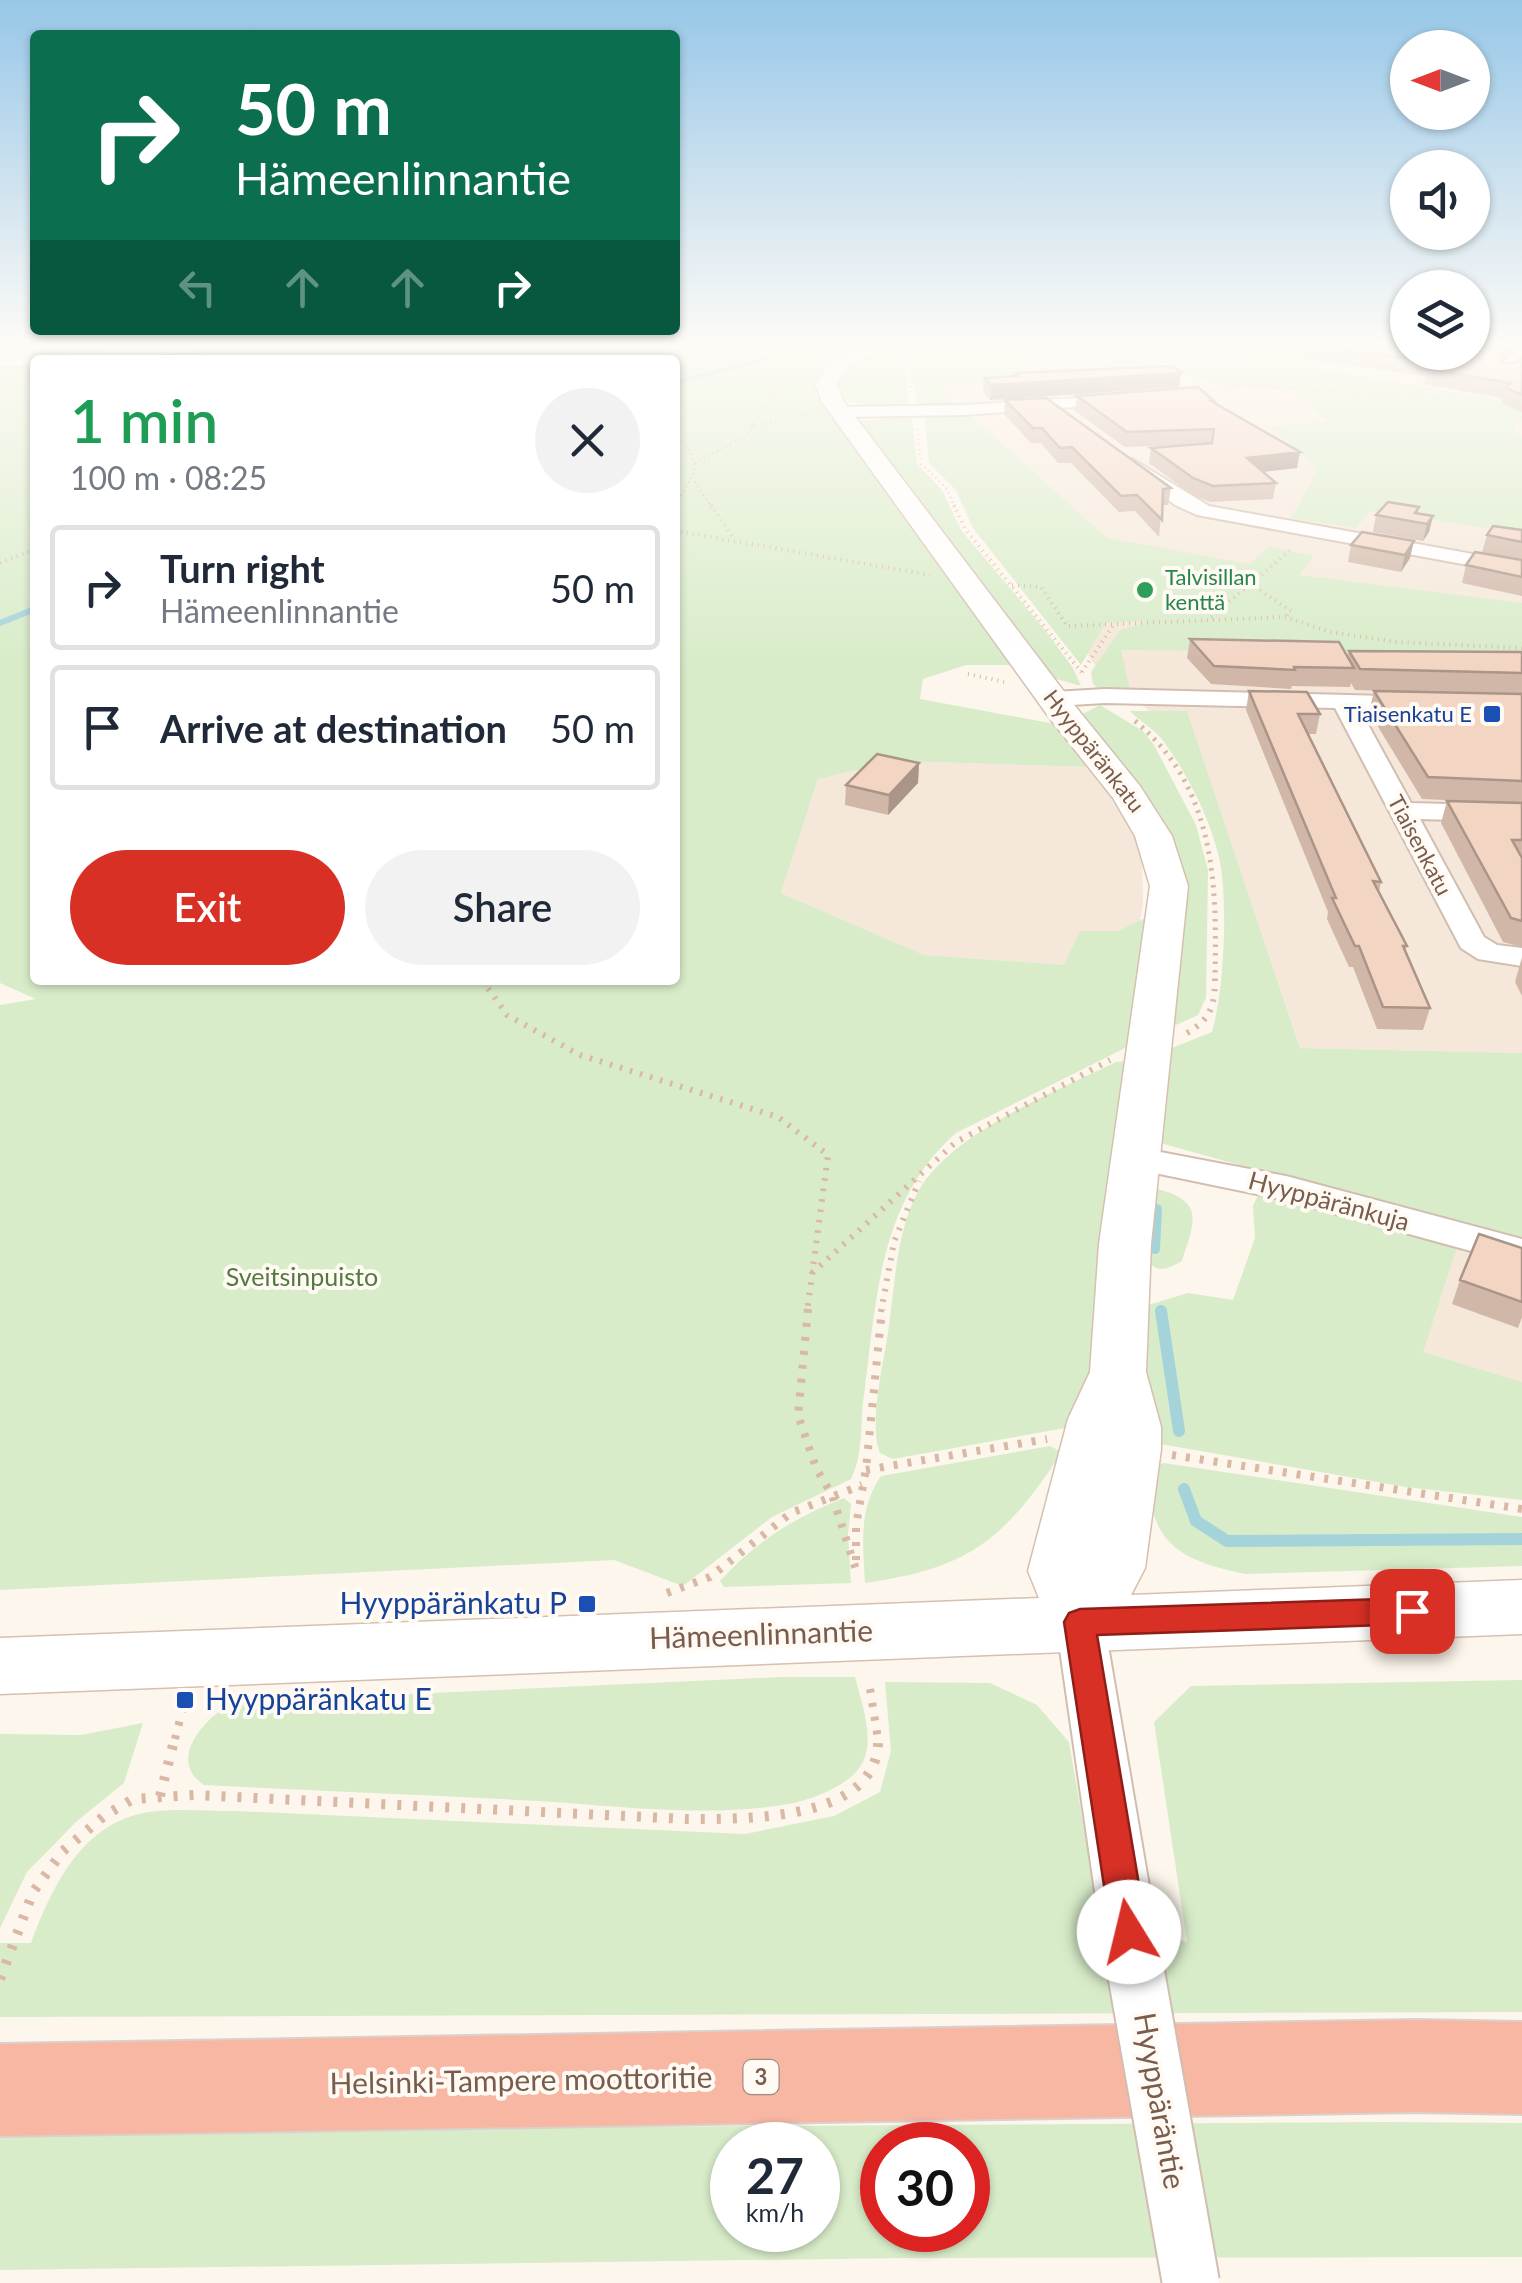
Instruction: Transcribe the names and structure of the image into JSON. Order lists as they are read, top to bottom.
{
  "streets": {
    "highway": ["3", "Helsinki-Tampere moottoritie"],
    "street": [
      "Hyyppäränkatu",
      "Tiaisenkatu",
      "Hyyppäränkuja",
      "Hämeenlinnantie",
      "Hyyppäräntie"
    ]
  },
  "crossings": [
    ["Hyyppäränkatu", "Hyyppäränkuja"],
    ["Hyyppäränkatu", "Hämeenlinnantie"],
    ["Hyyppäränkatu", "Hyyppäräntie"],
    ["Hämeenlinnantie", "Hyyppäräntie"]
  ],
  "parks": ["Sveitsinpuisto"],
  "places": {
    "other": ["Talvisillan kenttä"],
    "transit": ["Tiaisenkatu E", "Hyyppäränkatu P", "Hyyppäränkatu E"]
  },
  "north": "left",
  "page": {
    "turn": ["50 m", "Hämeenlinnantie"],
    "heading": ["1 min", "100 m · 08:25"],
    "list": [
      {
        "name": "Turn right",
        "note": "Hämeenlinnantie",
        "value": "50 m"
      },
      {
        "name": "Arrive at destination",
        "value": "50 m"
      }
    ],
    "buttons": ["Exit", "Share"],
    "speed": "27 km/h",
    "limit": "30"
  }
}
